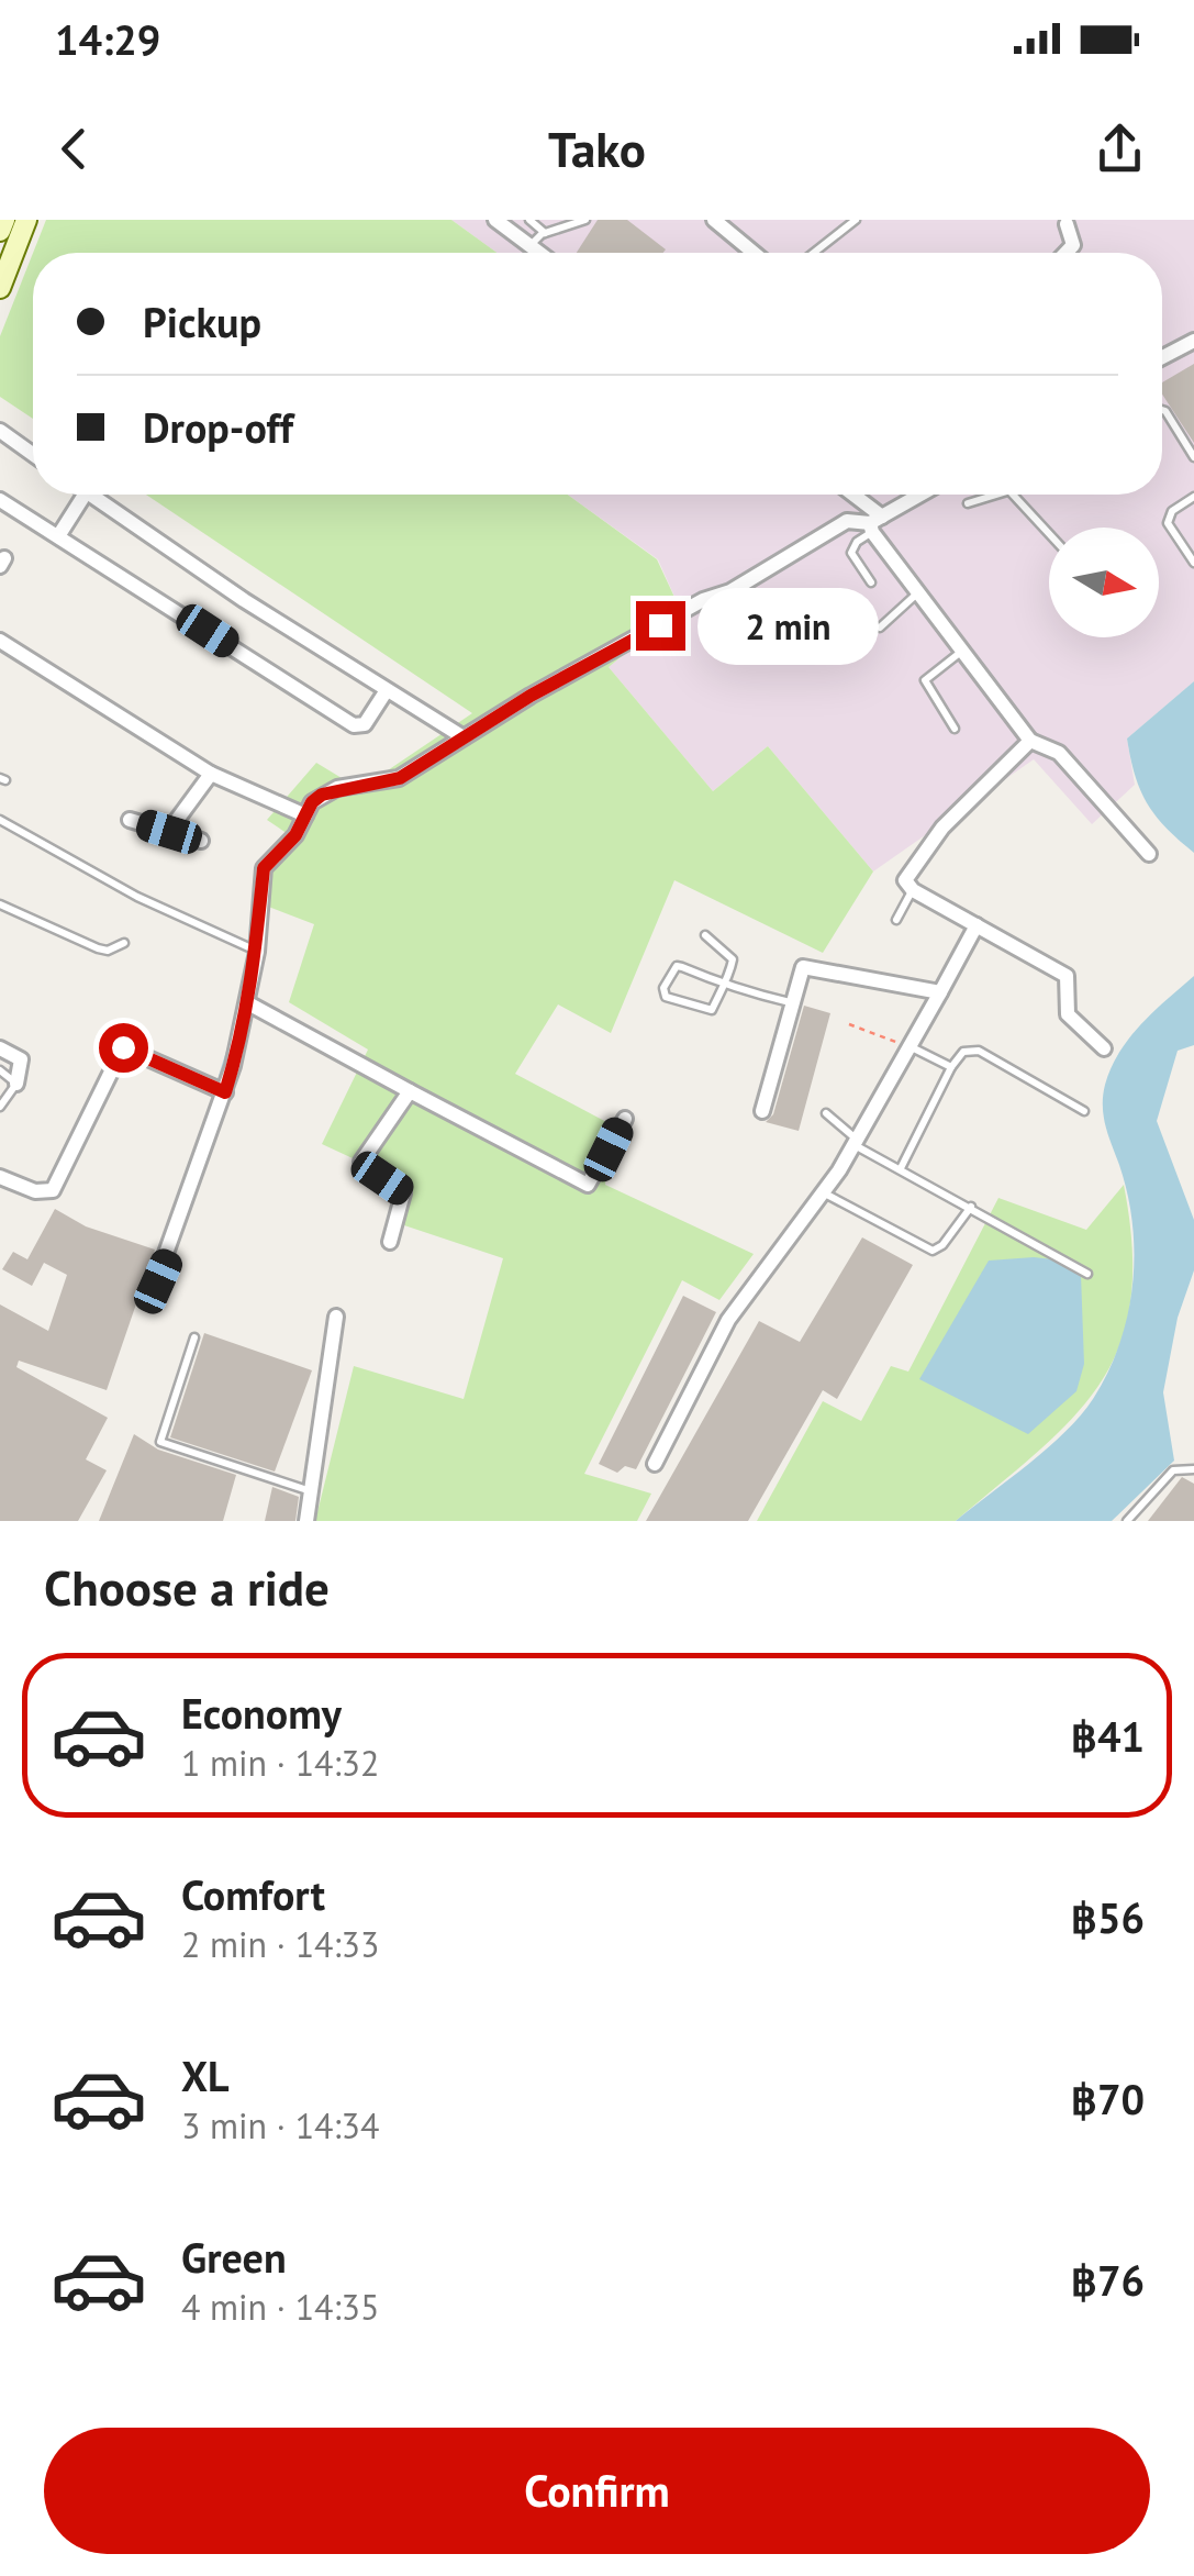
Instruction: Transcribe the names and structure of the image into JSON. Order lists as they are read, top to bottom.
{
  "north": "right",
  "page": {
    "status": "14:29",
    "header": "Tako",
    "banner": ["Pickup", "Drop-off"],
    "bubble": "2 min",
    "heading": "Choose a ride",
    "list": [
      {
        "name": "Economy",
        "note": "1 min · 14:32",
        "value": "฿41"
      },
      {
        "name": "Comfort",
        "note": "2 min · 14:33",
        "value": "฿56"
      },
      {
        "name": "XL",
        "note": "3 min · 14:34",
        "value": "฿70"
      },
      {
        "name": "Green",
        "note": "4 min · 14:35",
        "value": "฿76"
      }
    ],
    "buttons": "Confirm"
  }
}
